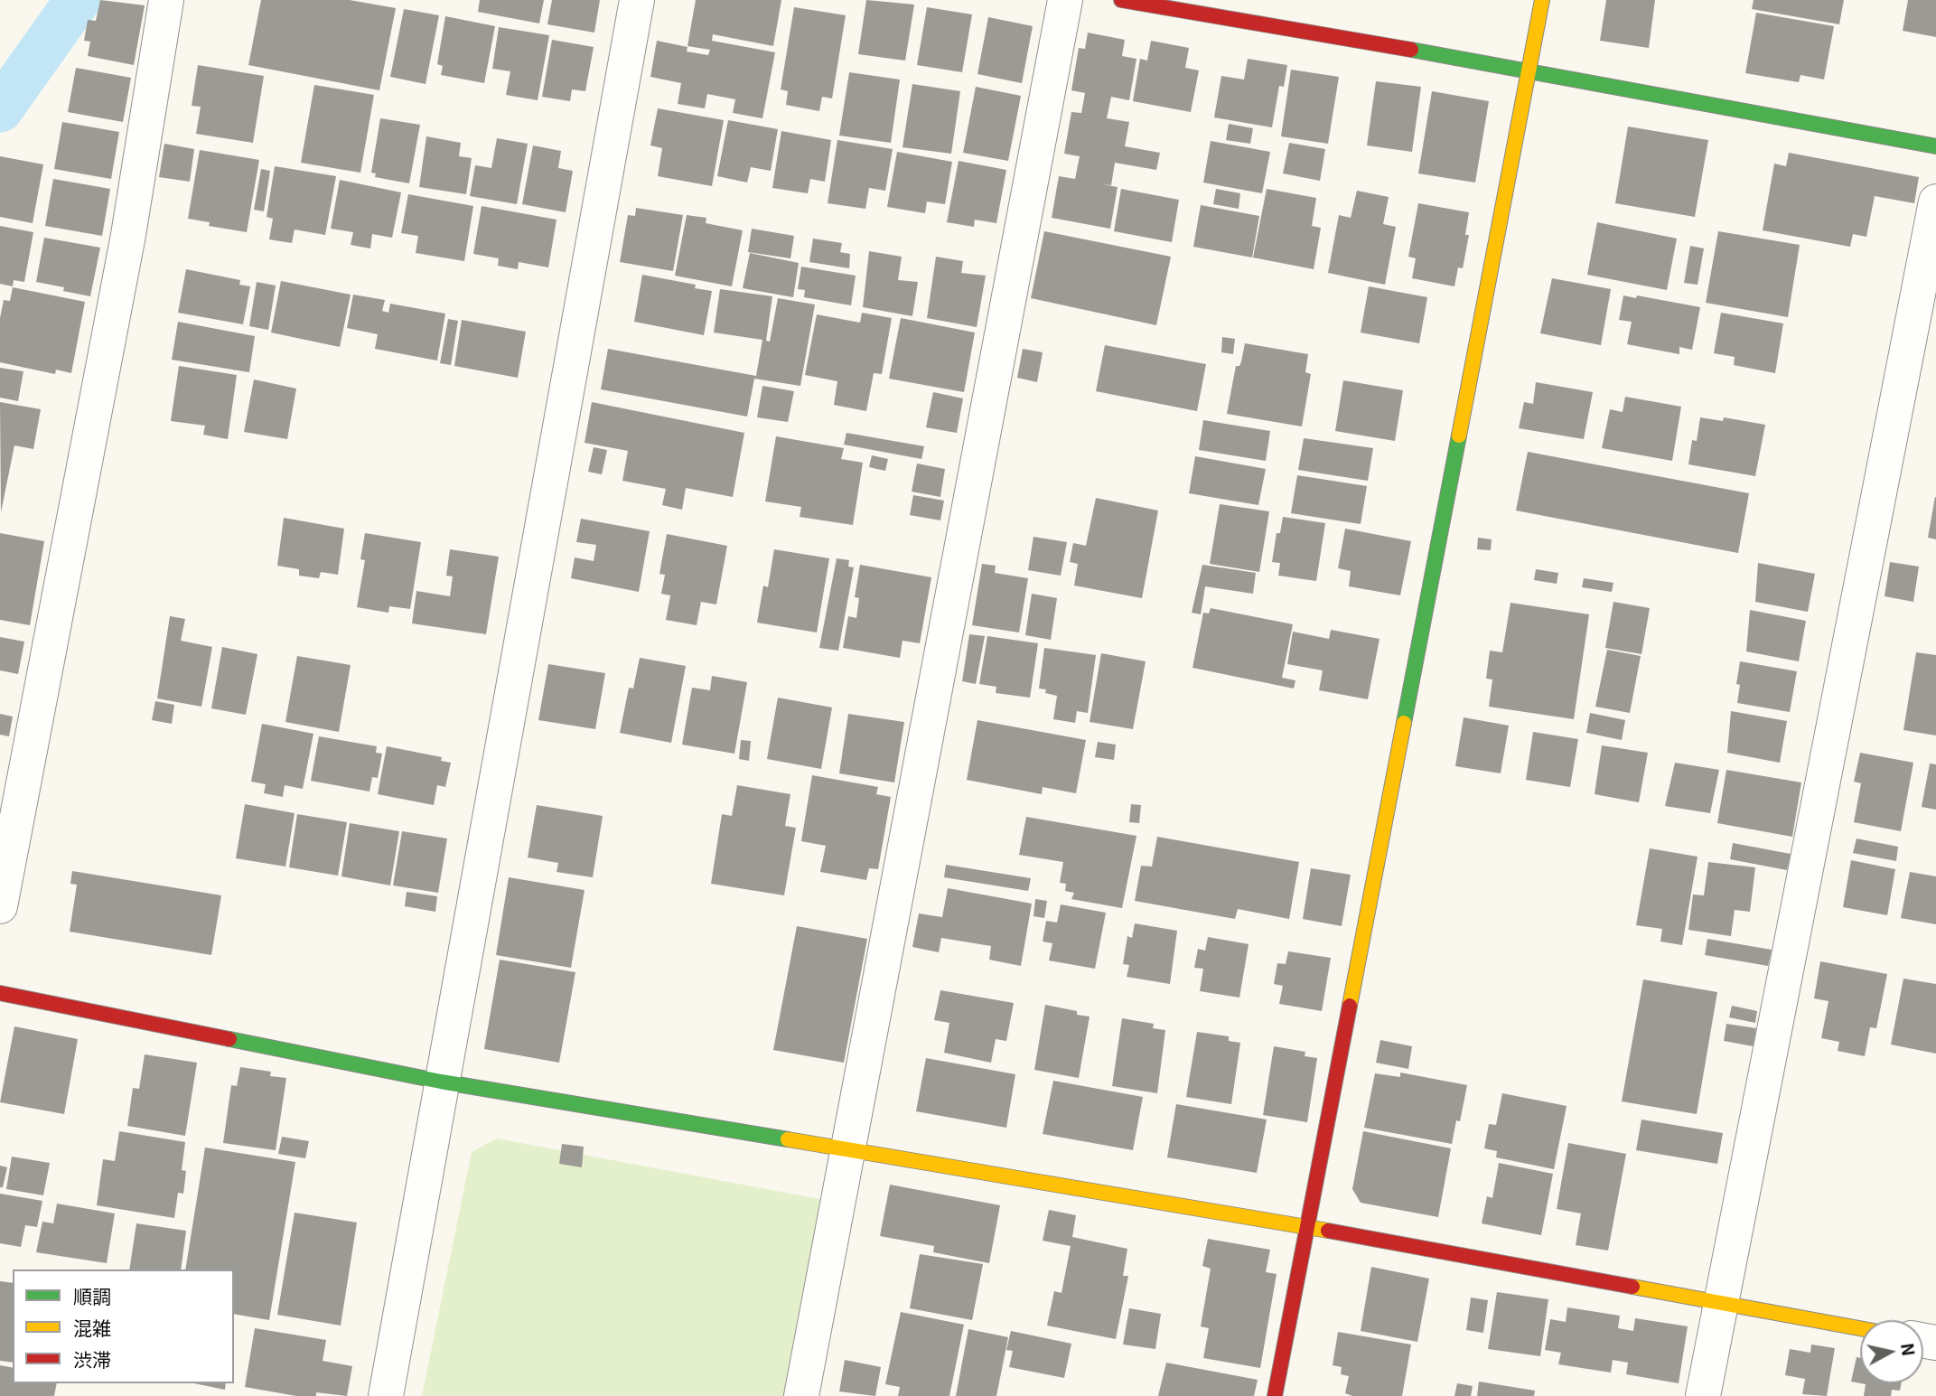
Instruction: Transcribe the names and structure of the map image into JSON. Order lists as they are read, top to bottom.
{
  "legend": ["順調", "混雑", "渋滞"],
  "north": "right"
}
